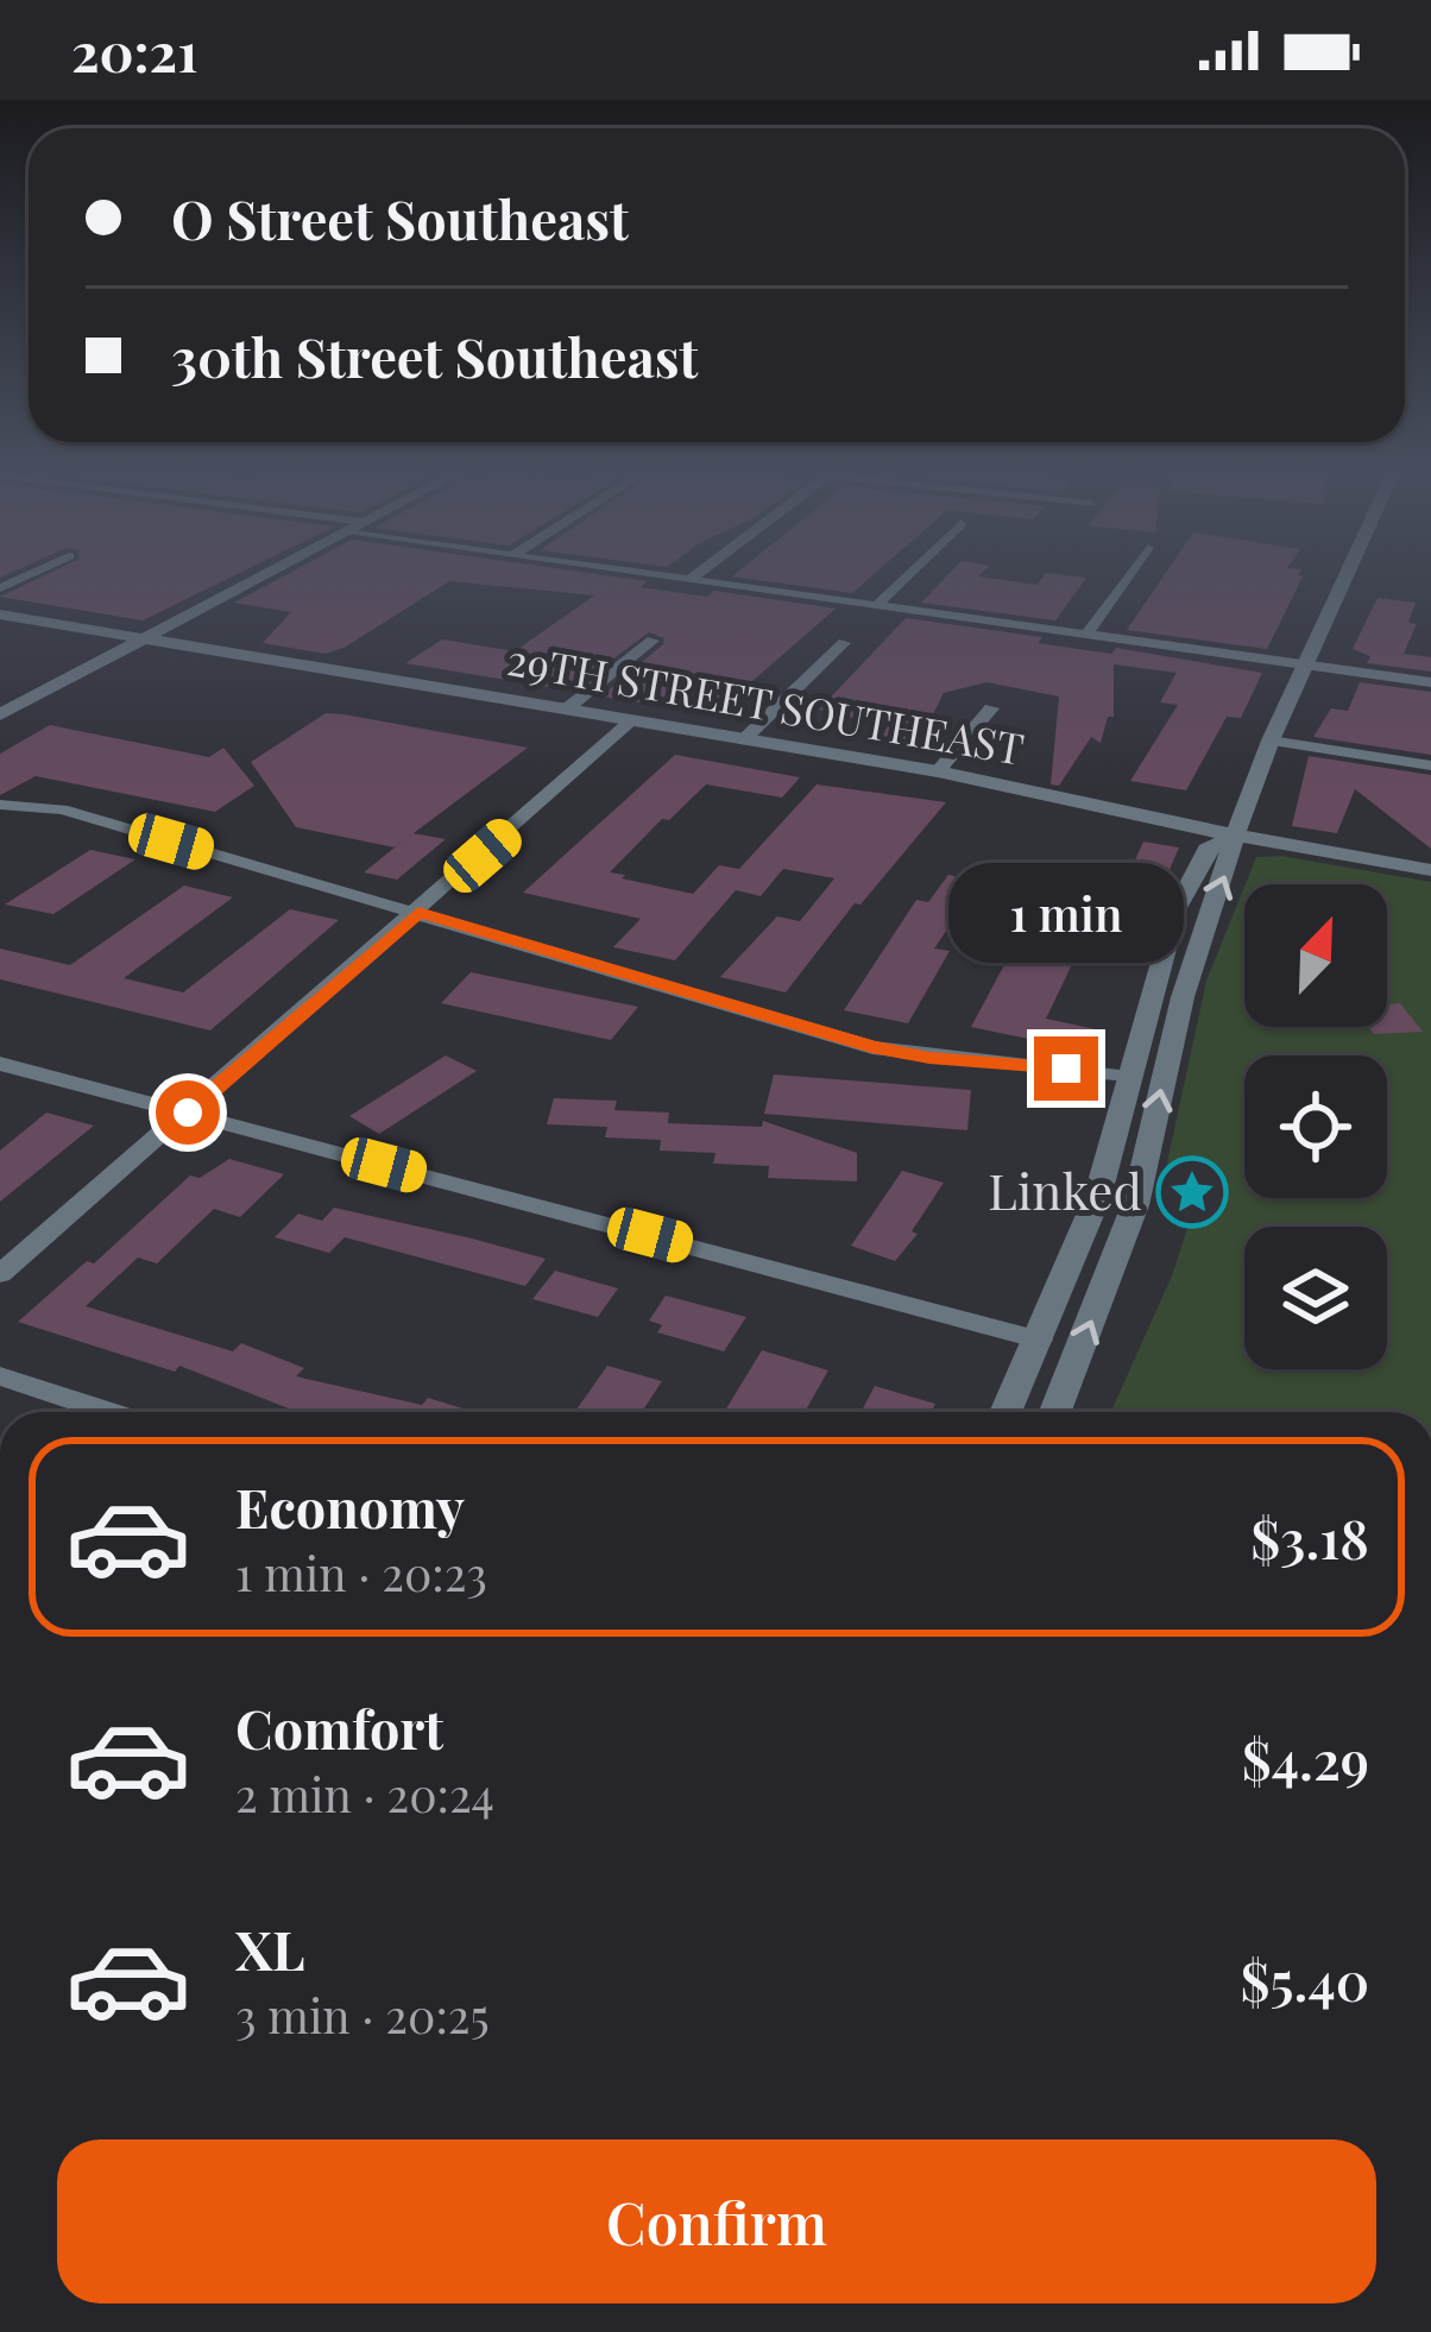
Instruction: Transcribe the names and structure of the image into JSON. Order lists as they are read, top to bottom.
{
  "streets": {
    "street": ["29TH STREET SOUTHEAST"]
  },
  "places": {
    "place": ["Linked"]
  },
  "north": "top right",
  "page": {
    "status": "20:21",
    "banner": ["O Street Southeast", "30th Street Southeast"],
    "bubble": "1 min",
    "list": [
      {
        "name": "Economy",
        "note": "1 min · 20:23",
        "value": "$3.18"
      },
      {
        "name": "Comfort",
        "note": "2 min · 20:24",
        "value": "$4.29"
      },
      {
        "name": "XL",
        "note": "3 min · 20:25",
        "value": "$5.40"
      }
    ],
    "buttons": "Confirm"
  }
}
